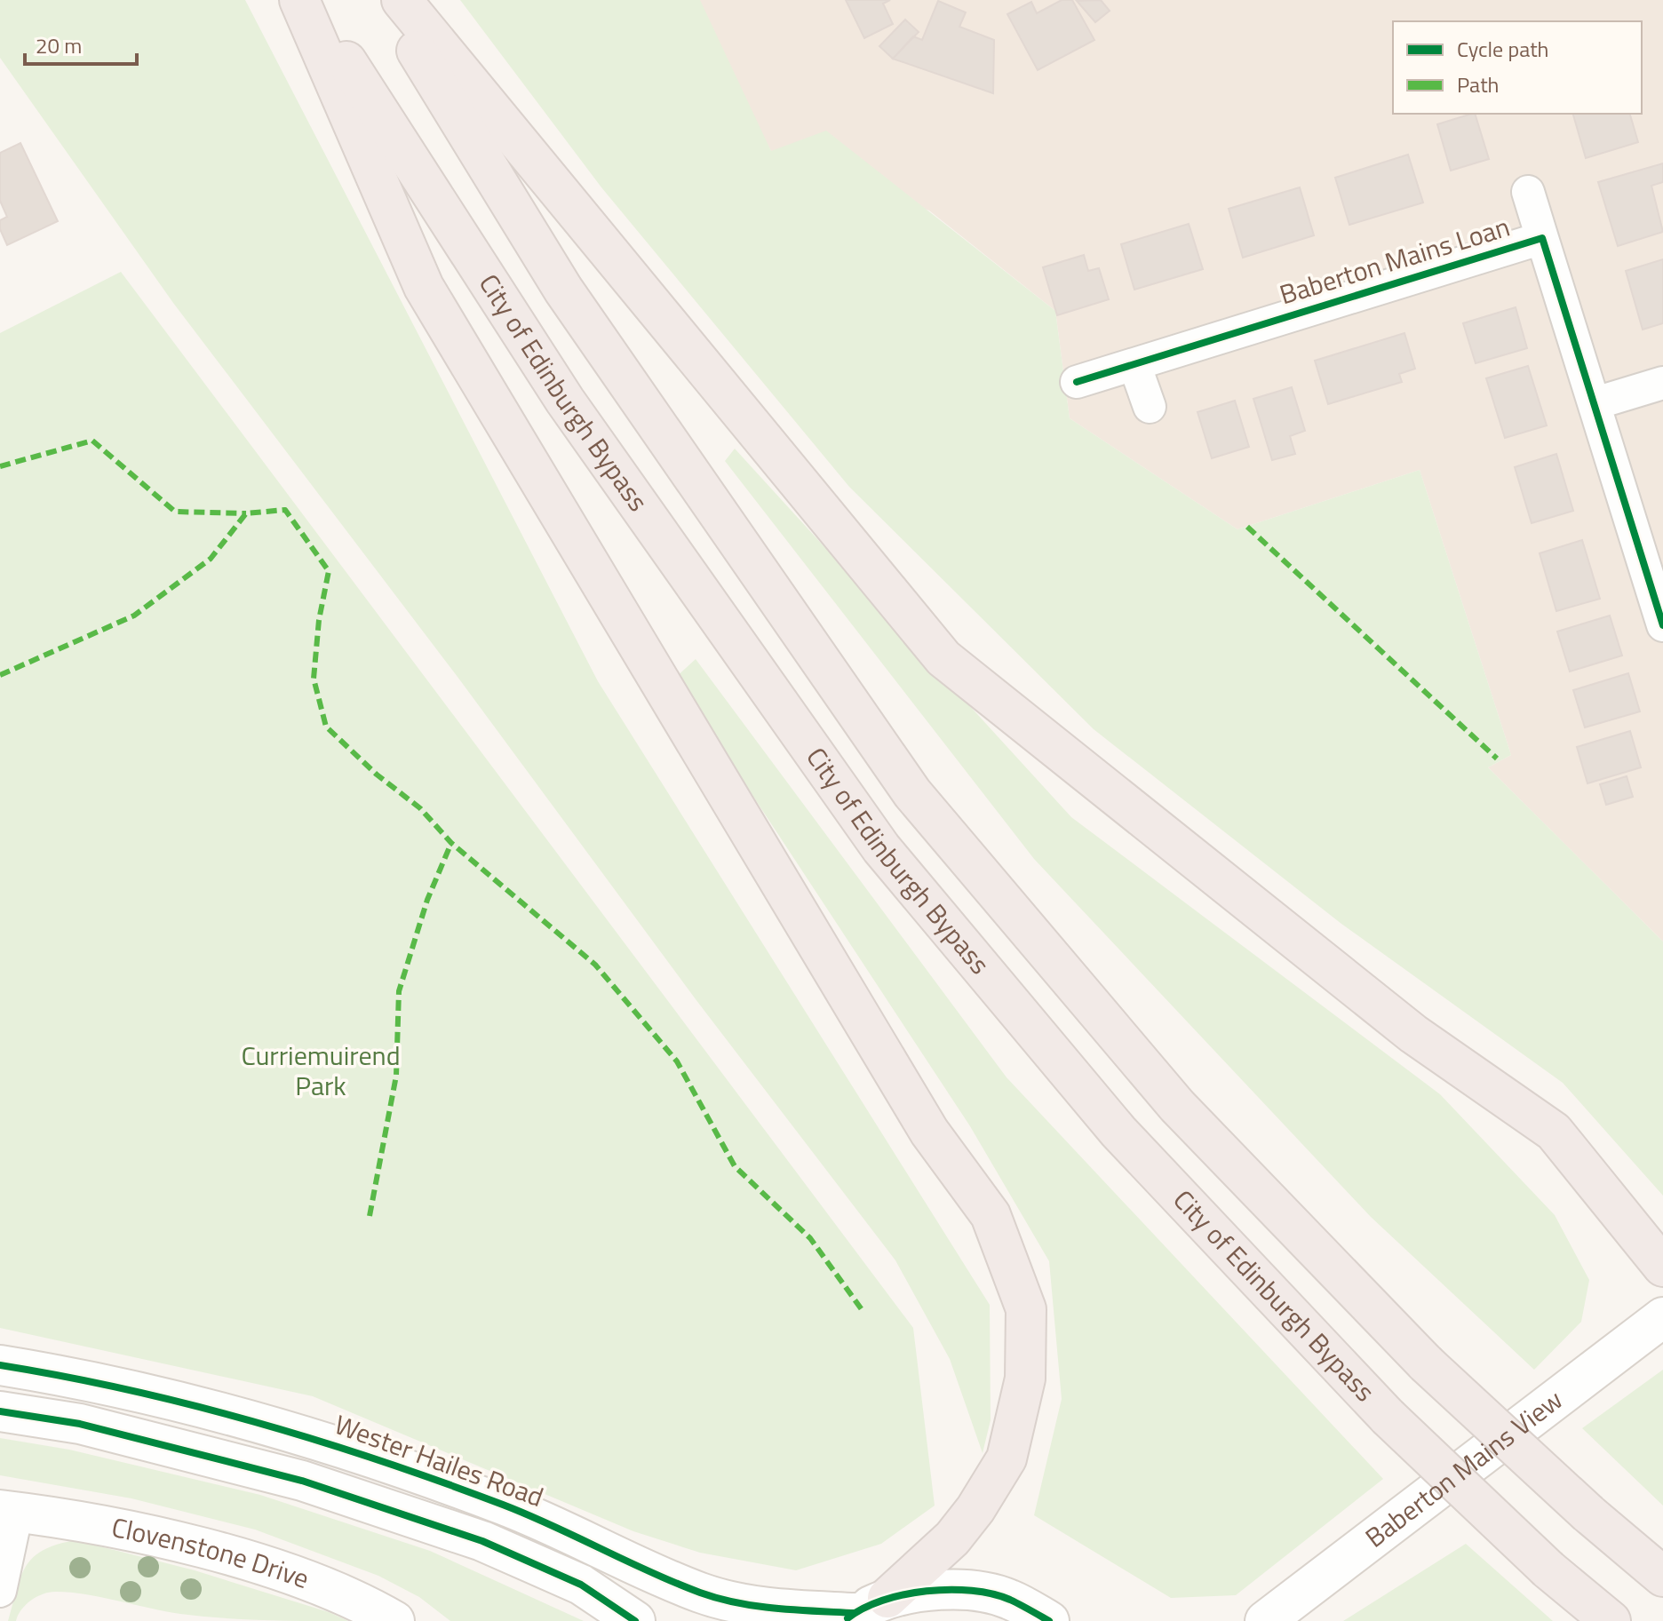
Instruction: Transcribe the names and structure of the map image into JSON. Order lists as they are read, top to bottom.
{
  "streets": {
    "highway": ["City of Edinburgh Bypass"],
    "main road": ["Wester Hailes Road", "Baberton Mains View", "Clovenstone Drive"],
    "street": ["Baberton Mains Loan"]
  },
  "parks": ["Curriemuirend Park"],
  "legend": ["Cycle path", "Path"],
  "scale_bar": "20 m"
}
